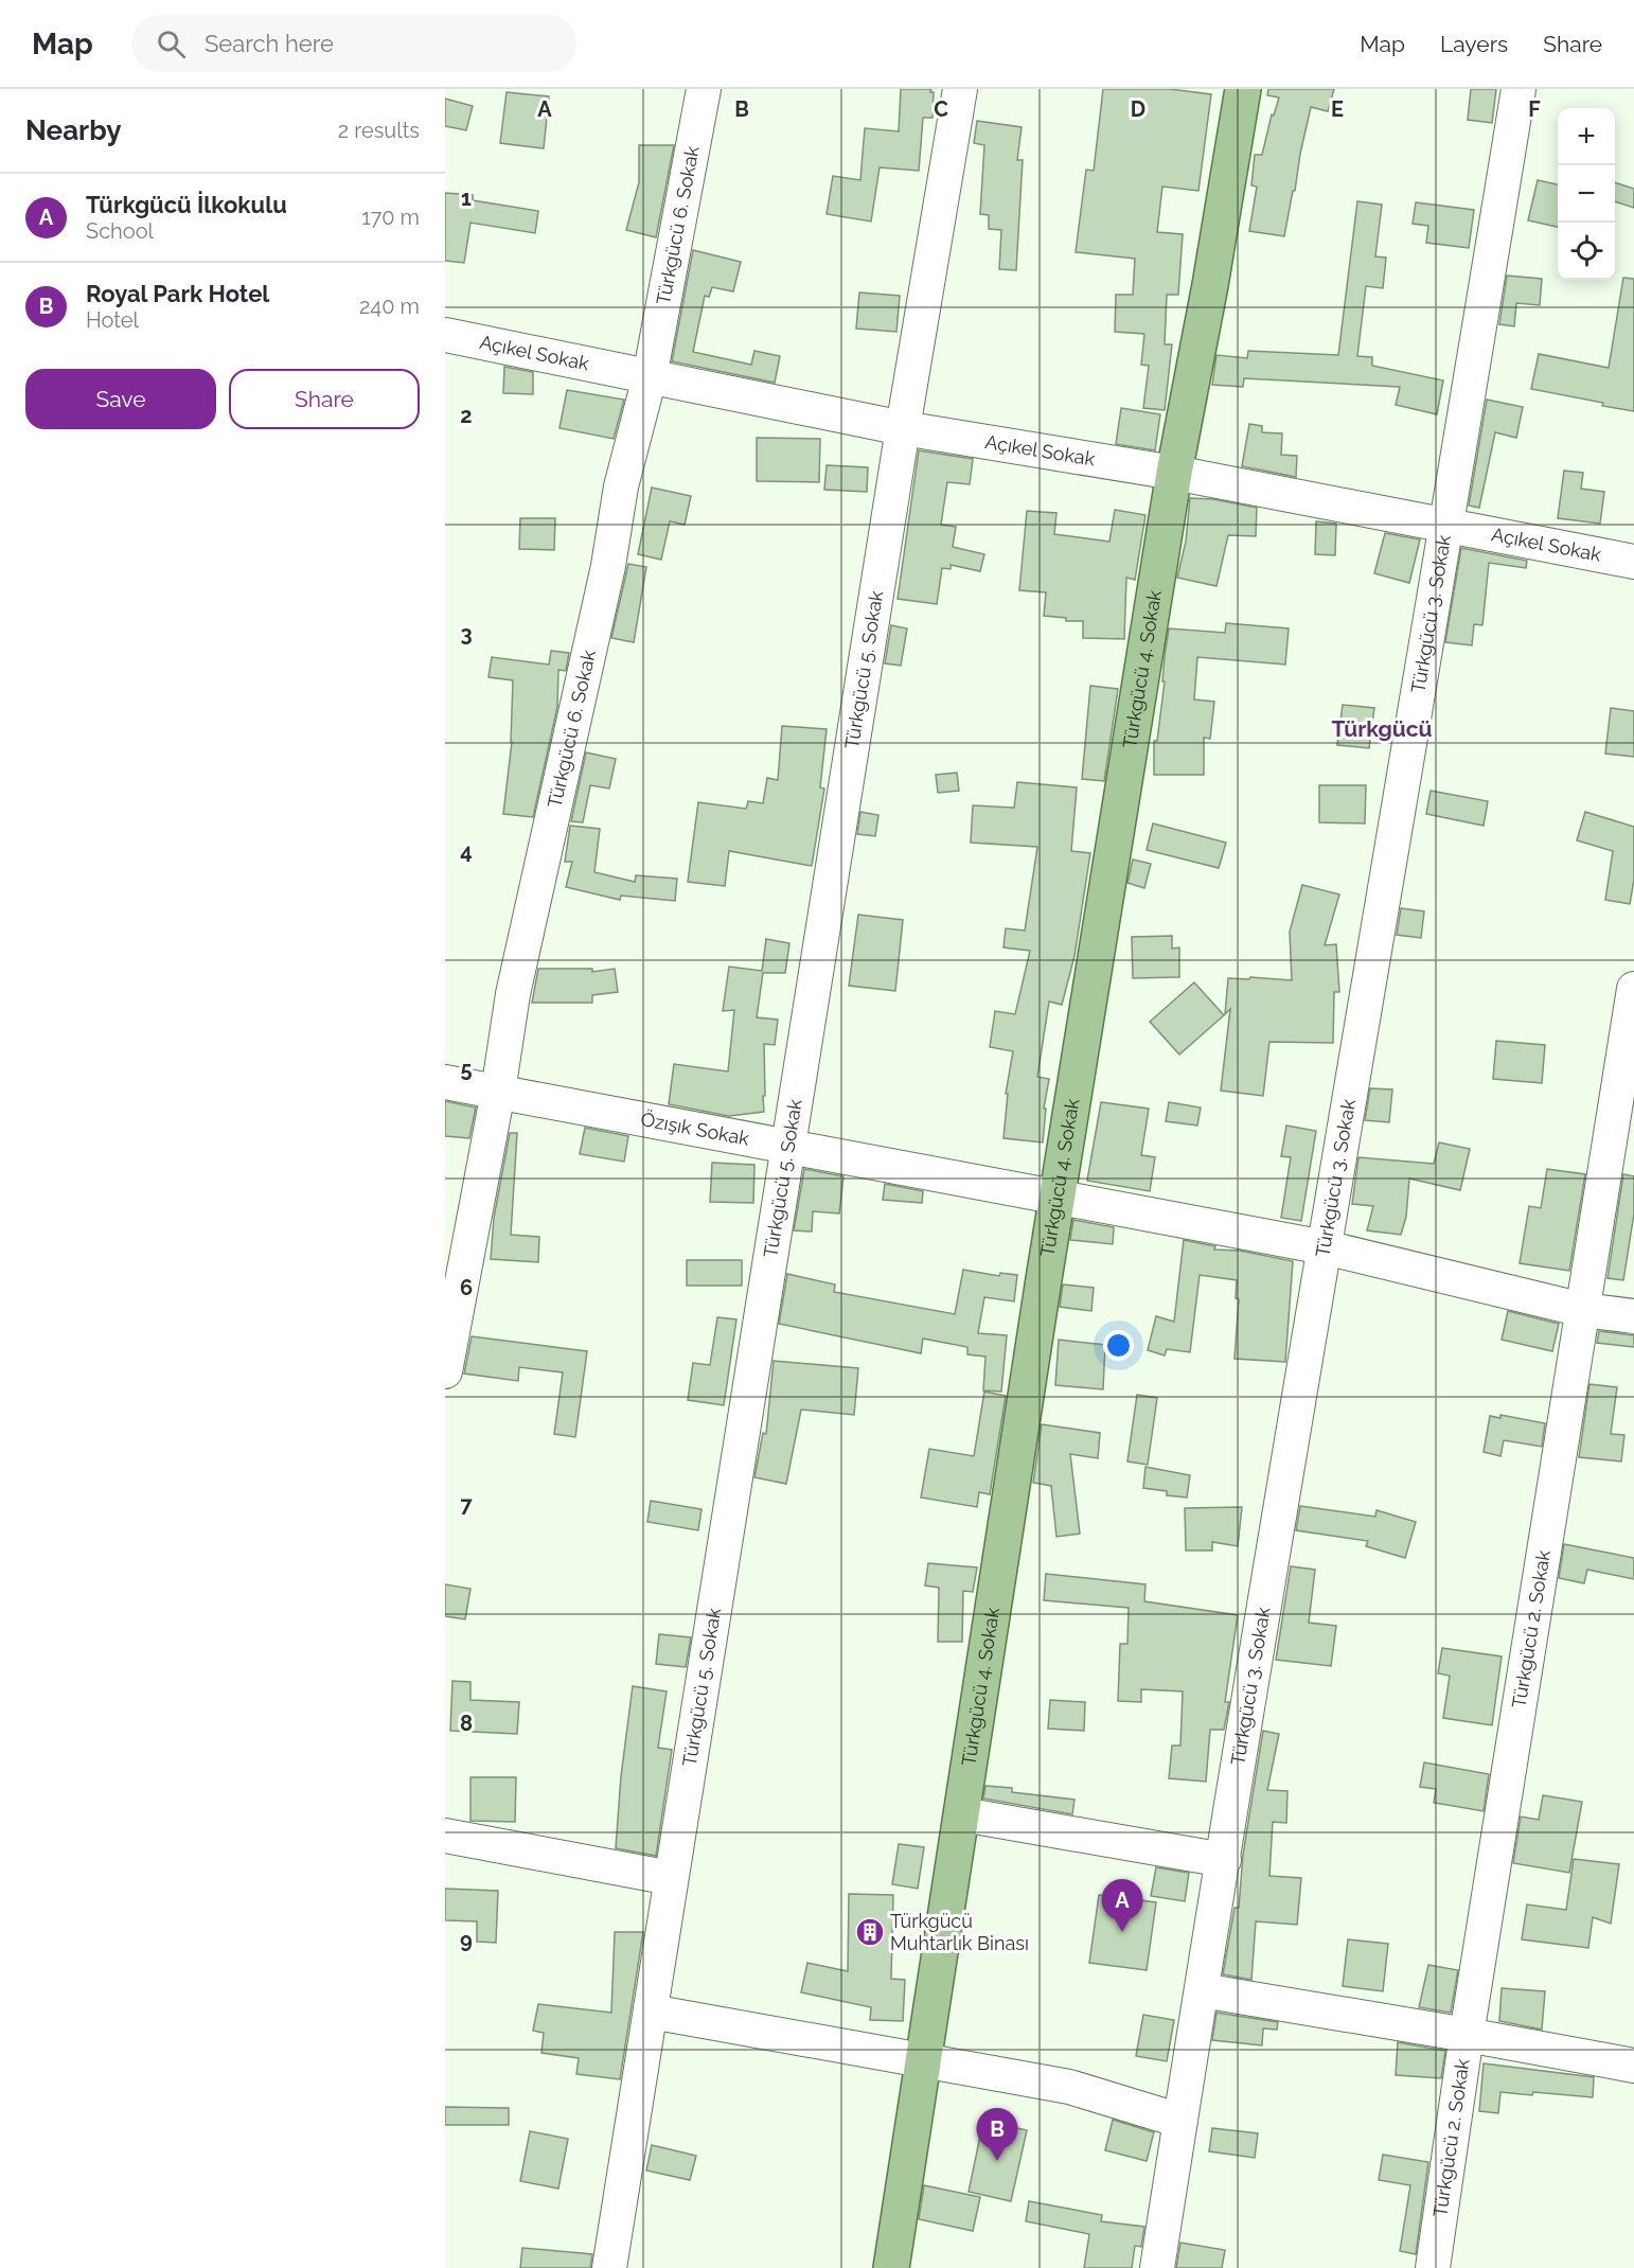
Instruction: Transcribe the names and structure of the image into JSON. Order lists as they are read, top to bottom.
{
  "streets": {
    "main road": ["Türkgücü 4. Sokak"],
    "street": [
      "Türkgücü 6. Sokak",
      "Açıkel Sokak",
      "Türkgücü 3. Sokak",
      "Türkgücü 5. Sokak",
      "Özışık Sokak",
      "Türkgücü 2. Sokak"
    ]
  },
  "crossings": [
    ["Türkgücü 6. Sokak", "Açıkel Sokak"],
    ["Türkgücü 6. Sokak", "Özışık Sokak"],
    ["Açıkel Sokak", "Türkgücü 3. Sokak"],
    ["Açıkel Sokak", "Türkgücü 4. Sokak"],
    ["Açıkel Sokak", "Türkgücü 5. Sokak"],
    ["Türkgücü 3. Sokak", "Özışık Sokak"],
    ["Türkgücü 4. Sokak", "Özışık Sokak"],
    ["Türkgücü 5. Sokak", "Özışık Sokak"],
    ["Özışık Sokak", "Türkgücü 2. Sokak"]
  ],
  "districts": ["Türkgücü"],
  "places": {
    "building": ["Türkgücü Muhtarlık Binası"]
  },
  "page": {
    "header": "Map",
    "search": "Search here",
    "nav": ["Map", "Layers", "Share"],
    "heading": ["Nearby", "2 results"],
    "map_buttons": ["+", "−"],
    "list": [
      {
        "mark": "A",
        "name": "Türkgücü İlkokulu",
        "note": "School",
        "value": "170 m"
      },
      {
        "mark": "B",
        "name": "Royal Park Hotel",
        "note": "Hotel",
        "value": "240 m"
      }
    ],
    "buttons": ["Save", "Share"],
    "pins": ["A", "B"]
  },
  "grid": {
    "columns": [
      "A",
      "B",
      "C",
      "D",
      "E",
      "F"
    ],
    "rows": [
      "1",
      "2",
      "3",
      "4",
      "5",
      "6",
      "7",
      "8",
      "9"
    ]
  }
}
